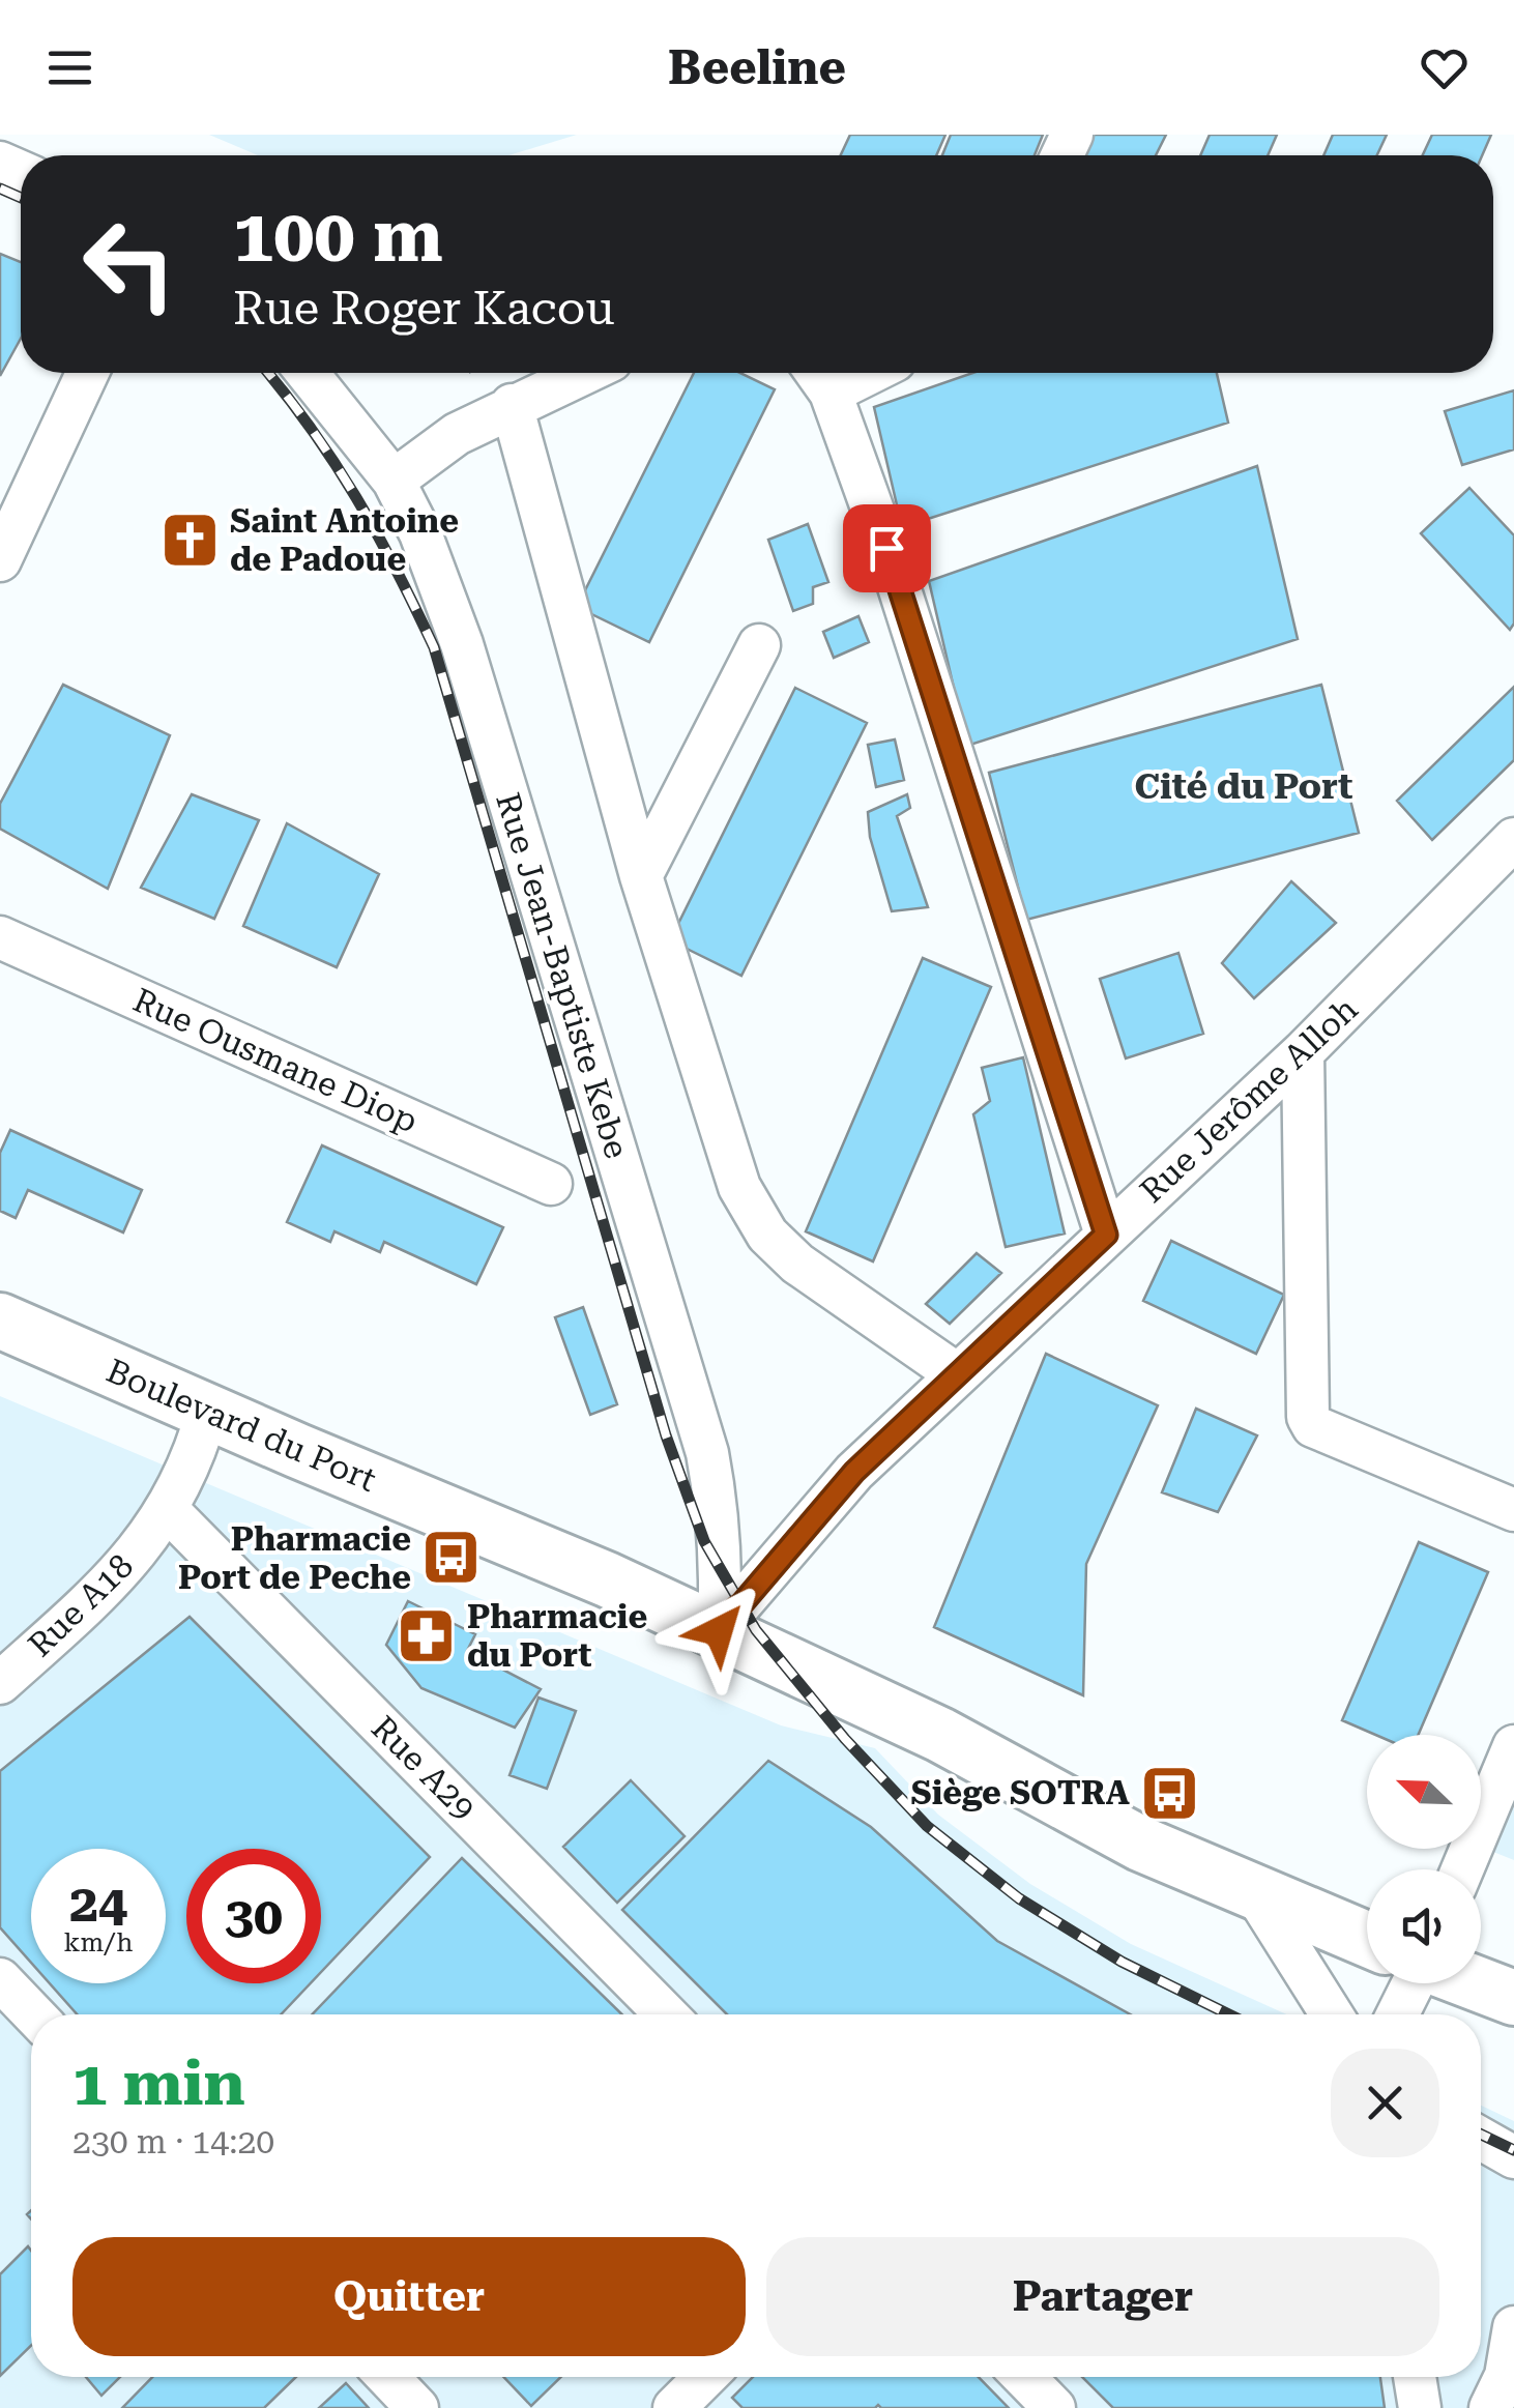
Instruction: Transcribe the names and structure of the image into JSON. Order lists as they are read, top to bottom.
{
  "streets": {
    "main road": ["Boulevard du Port"],
    "street": [
      "Rue Jean-Baptiste Kebe",
      "Rue Ousmane Diop",
      "Rue Jerôme Alloh",
      "Rue A18",
      "Rue A29"
    ]
  },
  "crossings": [
    ["Rue Jean-Baptiste Kebe", "Rue Jerôme Alloh"],
    ["Rue Jean-Baptiste Kebe", "Boulevard du Port"],
    ["Rue Jerôme Alloh", "Boulevard du Port"],
    ["Boulevard du Port", "Rue A18"],
    ["Rue A18", "Rue A29"]
  ],
  "districts": ["Cité du Port"],
  "places": {
    "church": ["Saint Antoine de Padoue"],
    "bus stop": ["Pharmacie Port de Peche", "Siège SOTRA"],
    "pharmacy": ["Pharmacie du Port"]
  },
  "north": "top left",
  "page": {
    "header": "Beeline",
    "turn": ["100 m", "Rue Roger Kacou"],
    "speed": "24 km/h",
    "limit": "30",
    "heading": ["1 min", "230 m · 14:20"],
    "buttons": ["Quitter", "Partager"]
  }
}
